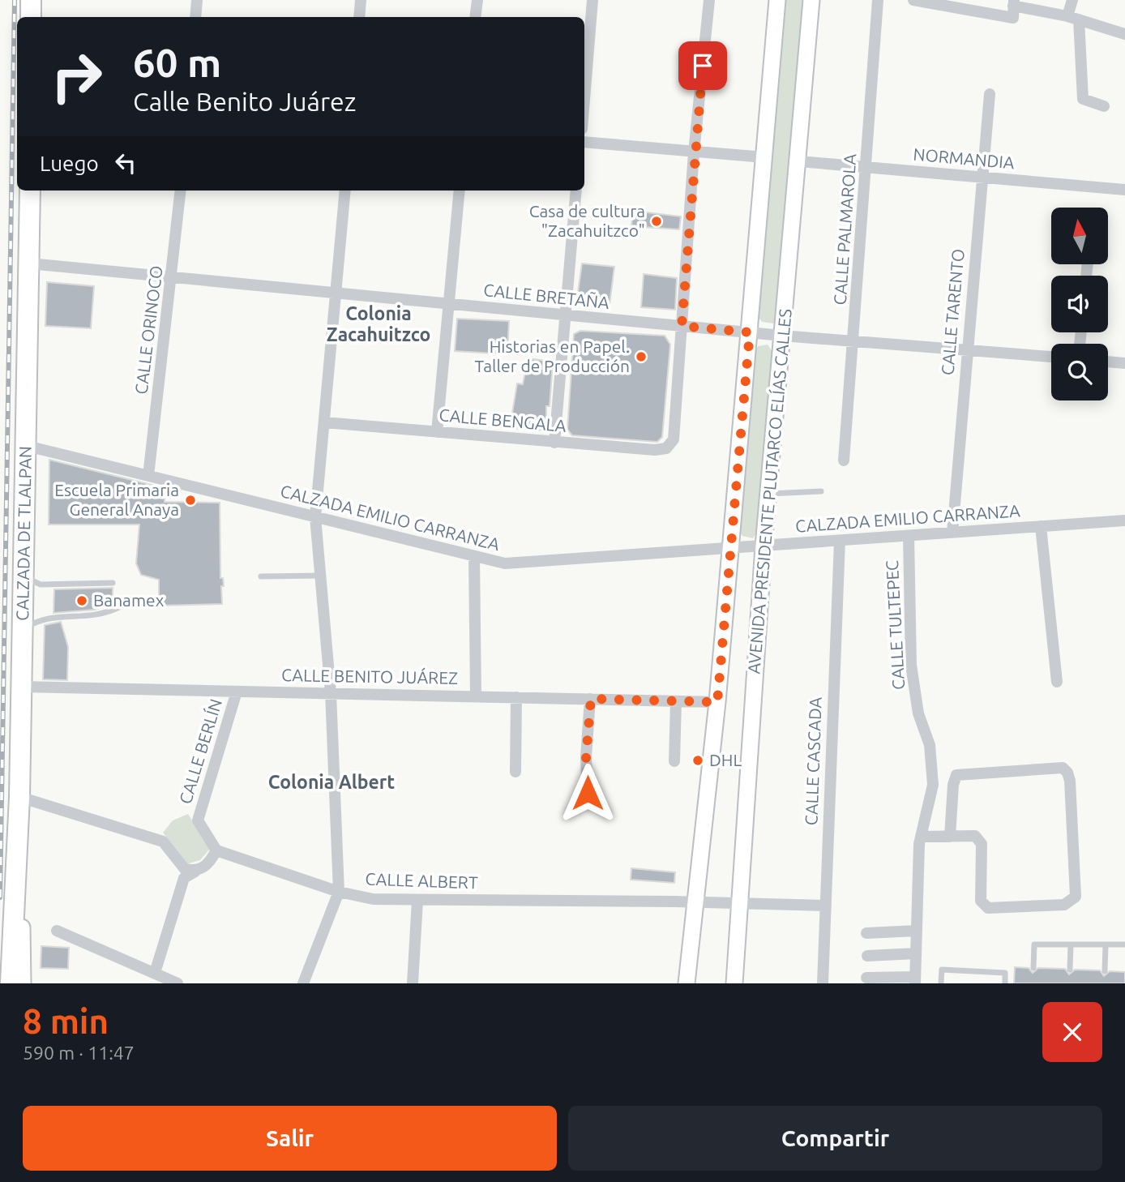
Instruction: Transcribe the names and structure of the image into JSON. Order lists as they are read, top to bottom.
{
  "streets": {
    "highway": ["CALZADA DE TLALPAN"],
    "main road": ["AVENIDA PRESIDENTE PLUTARCO ELÍAS CALLES"],
    "street": [
      "NORMANDIA",
      "CALLE PALMAROLA",
      "CALLE BRETAÑA",
      "CALLE TARENTO",
      "CALLE ORINOCO",
      "CALLE BENGALA",
      "CALZADA EMILIO CARRANZA",
      "CALLE TULTEPEC",
      "CALLE BENITO JUÁREZ",
      "CALLE BERLÍN",
      "CALLE CASCADA",
      "CALLE ALBERT"
    ]
  },
  "crossings": [
    ["NORMANDIA", "CALLE PALMAROLA"],
    ["NORMANDIA", "CALLE TARENTO"],
    ["NORMANDIA", "AVENIDA PRESIDENTE PLUTARCO ELÍAS CALLES"],
    ["CALLE PALMAROLA", "CALLE BRETAÑA"],
    ["CALLE BRETAÑA", "CALLE TARENTO"],
    ["CALLE BRETAÑA", "CALLE ORINOCO"],
    ["CALLE BRETAÑA", "CALLE BENGALA"],
    ["CALLE BRETAÑA", "AVENIDA PRESIDENTE PLUTARCO ELÍAS CALLES"],
    ["CALLE BRETAÑA", "CALZADA DE TLALPAN"],
    ["CALLE TARENTO", "CALZADA EMILIO CARRANZA"],
    ["CALLE ORINOCO", "CALZADA EMILIO CARRANZA"],
    ["AVENIDA PRESIDENTE PLUTARCO ELÍAS CALLES", "CALZADA EMILIO CARRANZA"],
    ["AVENIDA PRESIDENTE PLUTARCO ELÍAS CALLES", "CALLE BENITO JUÁREZ"],
    ["AVENIDA PRESIDENTE PLUTARCO ELÍAS CALLES", "CALLE ALBERT"],
    ["CALZADA EMILIO CARRANZA", "CALZADA DE TLALPAN"],
    ["CALZADA EMILIO CARRANZA", "CALLE TULTEPEC"],
    ["CALZADA EMILIO CARRANZA", "CALLE CASCADA"],
    ["CALZADA DE TLALPAN", "CALLE BENITO JUÁREZ"],
    ["CALLE BENITO JUÁREZ", "CALLE BERLÍN"],
    ["CALLE BERLÍN", "CALLE ALBERT"],
    ["CALLE CASCADA", "CALLE ALBERT"]
  ],
  "districts": ["Colonia Zacahuitzco", "Colonia Albert"],
  "places": [
    "Casa de cultura \"Zacahuitzco\"",
    "Historias en Papel. Taller de Producción",
    "Escuela Primaria General Anaya",
    "Banamex",
    "DHL"
  ],
  "north": "top",
  "page": {
    "turn": ["60 m", "Calle Benito Juárez"],
    "then": "Luego",
    "heading": ["8 min", "590 m · 11:47"],
    "buttons": ["Salir", "Compartir"]
  }
}
